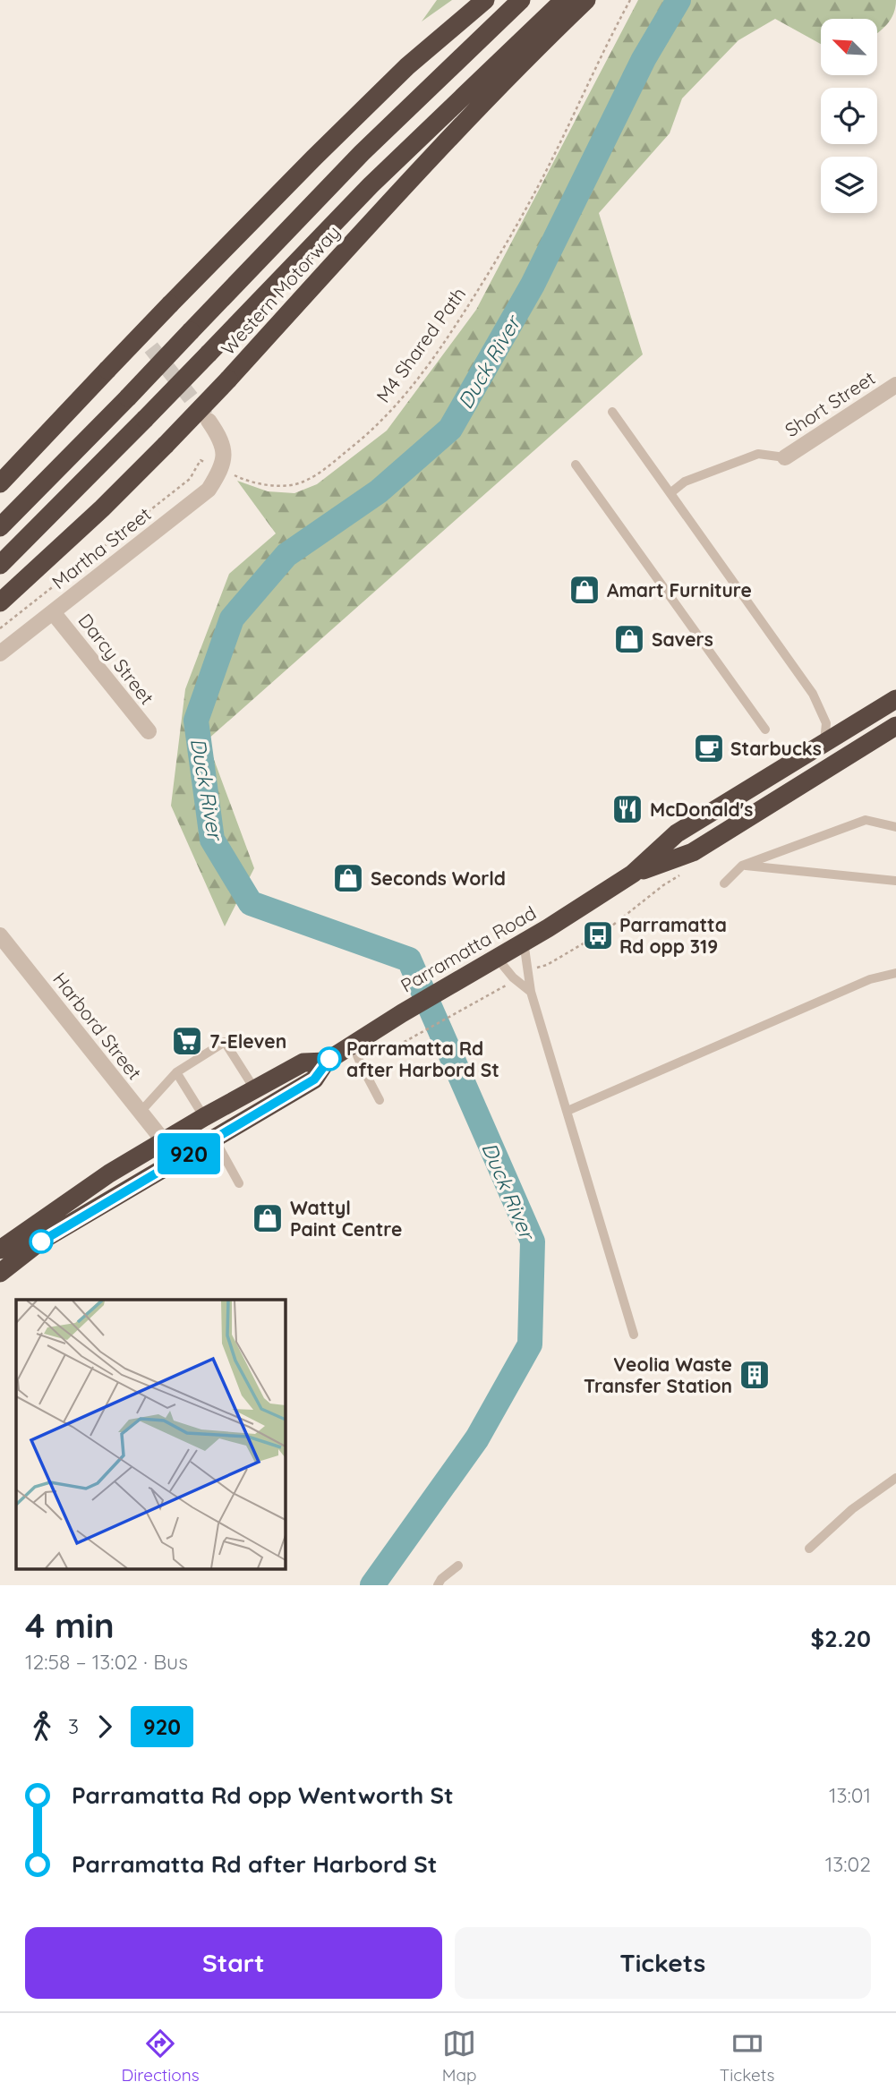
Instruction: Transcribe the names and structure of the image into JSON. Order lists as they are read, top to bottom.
{
  "streets": {
    "highway": ["Western Motorway", "Parramatta Road"],
    "street": [
      "Short Street",
      "Martha Street",
      "Darcy Street",
      "Harbord Street"
    ],
    "path": ["M4 Shared Path"]
  },
  "crossings": [
    ["M4 Shared Path", "Martha Street"],
    ["Martha Street", "Darcy Street"],
    ["Parramatta Road", "Harbord Street"]
  ],
  "water": ["Duck River"],
  "places": {
    "shop": [
      "Amart Furniture",
      "Savers",
      "Seconds World",
      "Wattyl Paint Centre"
    ],
    "cafe": ["Starbucks"],
    "restaurant": ["McDonald's"],
    "bus stop": ["Parramatta Rd opp 319"],
    "supermarket": ["7-Eleven"],
    "other": ["Parramatta Rd after Harbord St"],
    "building": ["Veolia Waste Transfer Station"]
  },
  "lines": ["bus line 920"],
  "north": "top left",
  "page": {
    "on_map": "920",
    "heading": ["4 min", "12:58 – 13:02 · Bus", "$2.20"],
    "legs": ["3", "920"],
    "list": [
      {
        "name": "Parramatta Rd opp Wentworth St",
        "value": "13:01"
      },
      {
        "name": "Parramatta Rd after Harbord St",
        "value": "13:02"
      }
    ],
    "buttons": ["Start", "Tickets"],
    "tabs": ["Directions", "Map", "Tickets"]
  }
}
